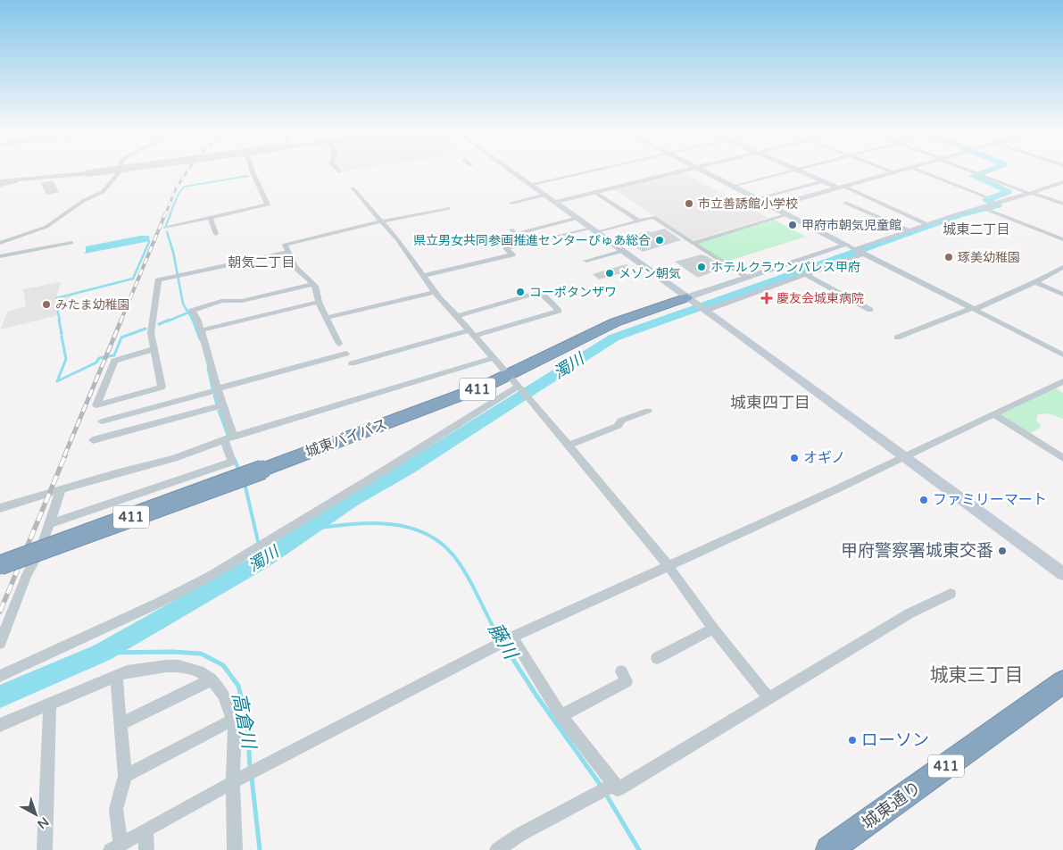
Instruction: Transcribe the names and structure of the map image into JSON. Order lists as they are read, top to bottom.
{
  "streets": {
    "highway": ["411", "城東バイパス", "城東通り"]
  },
  "districts": [
    "城東二丁目",
    "朝気二丁目",
    "城東四丁目",
    "城東三丁目"
  ],
  "water": ["濁川", "藤川", "高倉川"],
  "places": {
    "other": [
      "市立善誘館小学校",
      "甲府市朝気児童館",
      "県立男女共同参画推進センターぴゅあ総合",
      "琢美幼稚園",
      "ホテルクラウンパレス甲府",
      "メゾン朝気",
      "コーポタンザワ",
      "みたま幼稚園",
      "オギノ",
      "ファミリーマート",
      "甲府警察署城東交番",
      "ローソン"
    ],
    "health": ["慶友会城東病院"]
  },
  "north": "bottom right"
}
